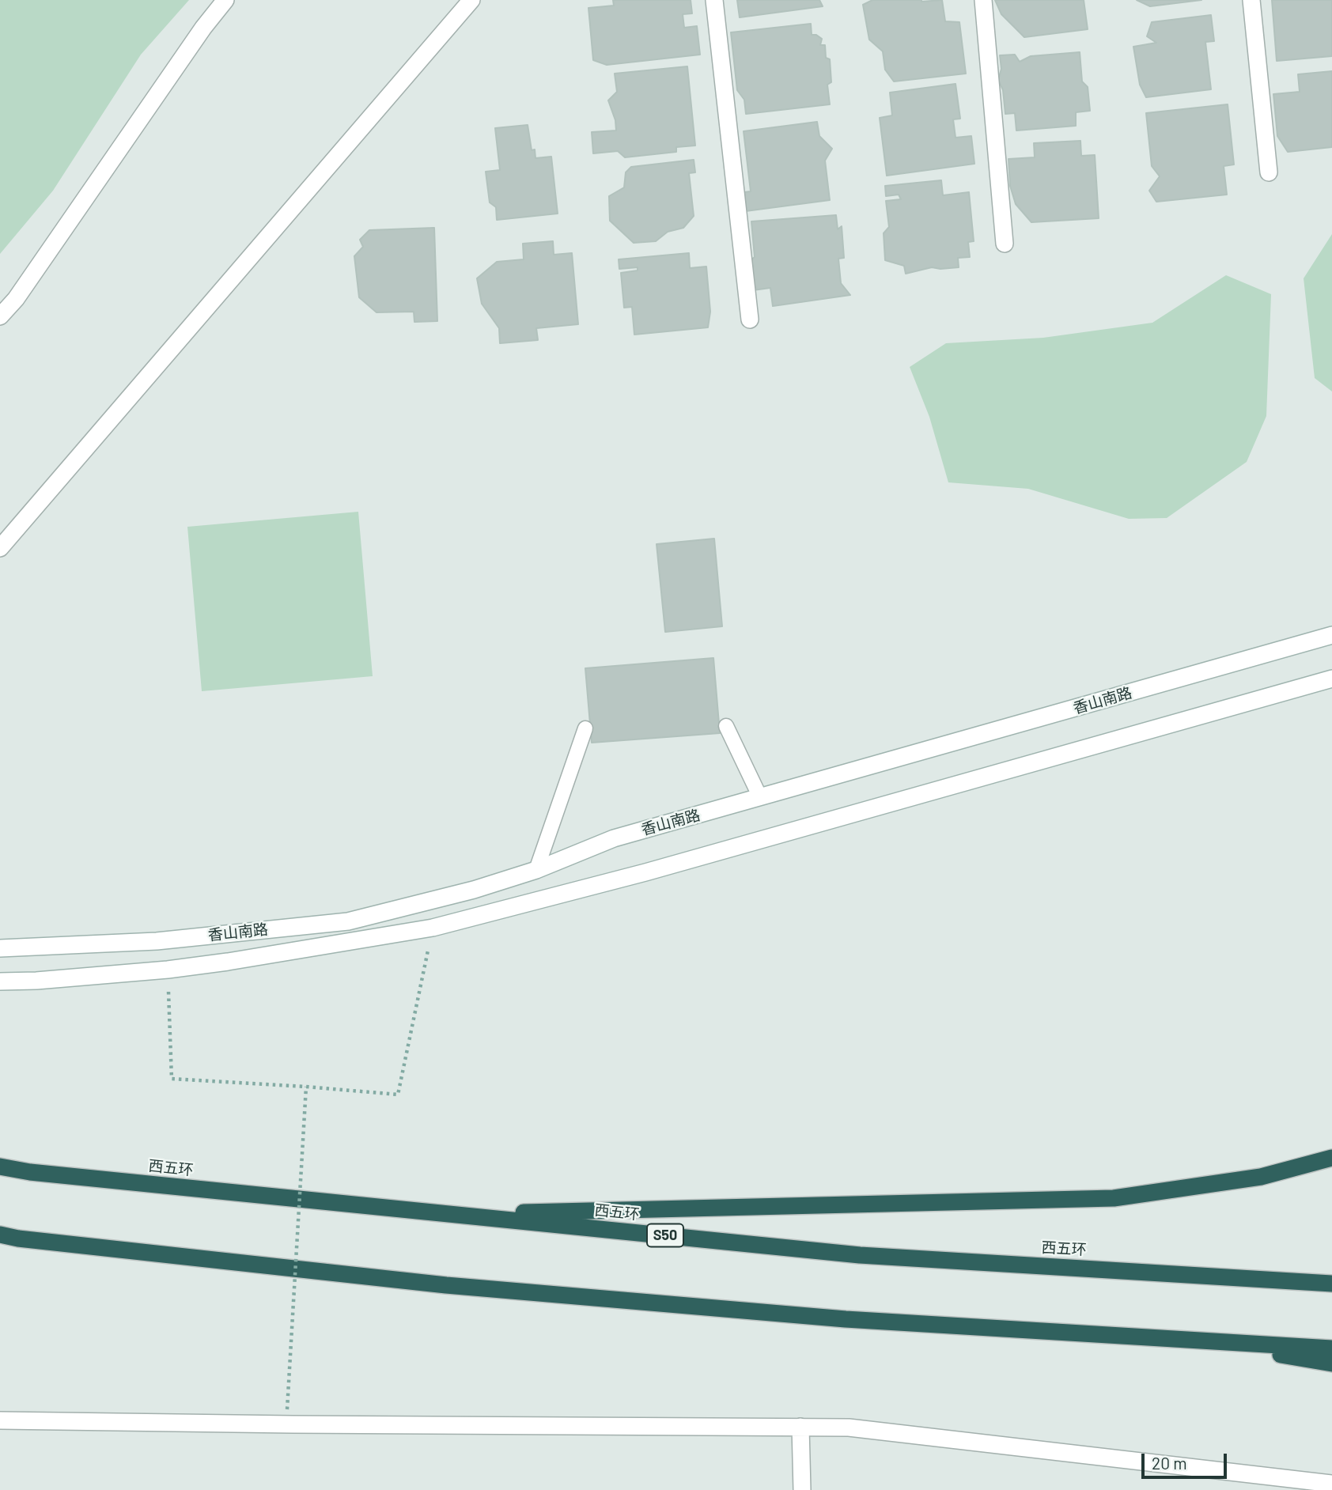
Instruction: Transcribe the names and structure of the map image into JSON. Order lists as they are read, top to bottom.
{
  "streets": {
    "highway": ["西五环", "S50"],
    "street": ["香山南路"]
  },
  "scale_bar": "20 m"
}
